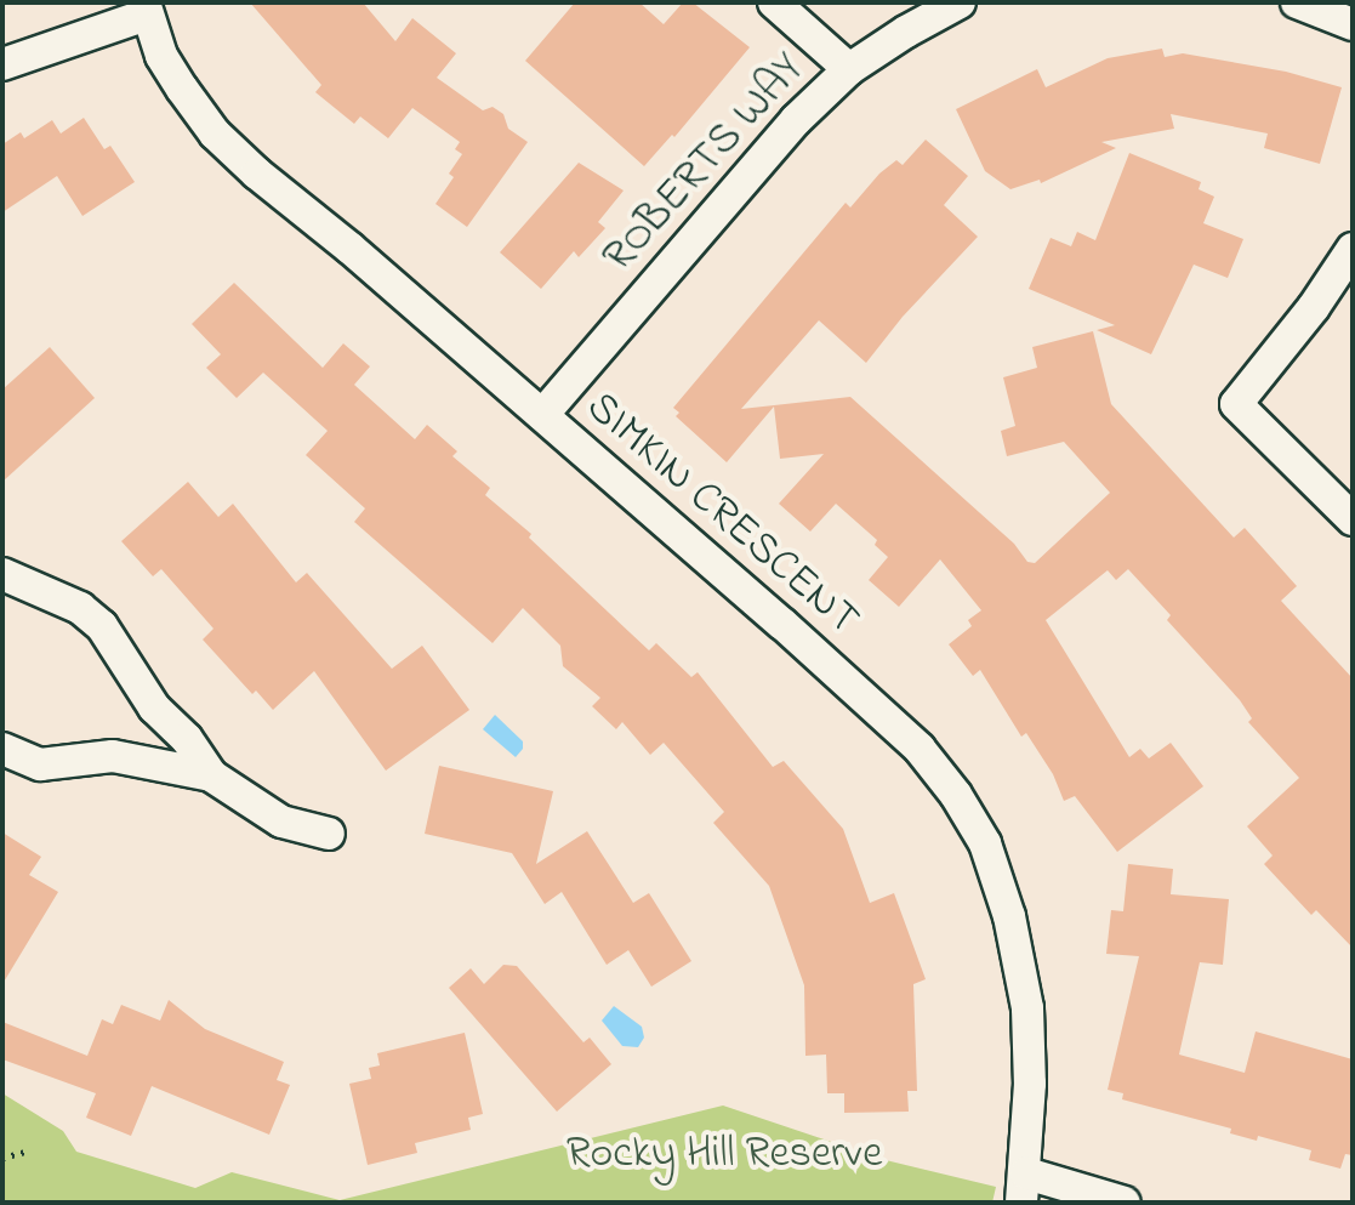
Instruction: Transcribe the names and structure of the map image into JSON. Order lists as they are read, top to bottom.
{
  "streets": {
    "street": ["ROBERTS WAY", "SIMKIN CRESCENT"]
  },
  "crossings": [
    ["ROBERTS WAY", "SIMKIN CRESCENT"]
  ],
  "parks": ["Rocky Hill Reserve"]
}
